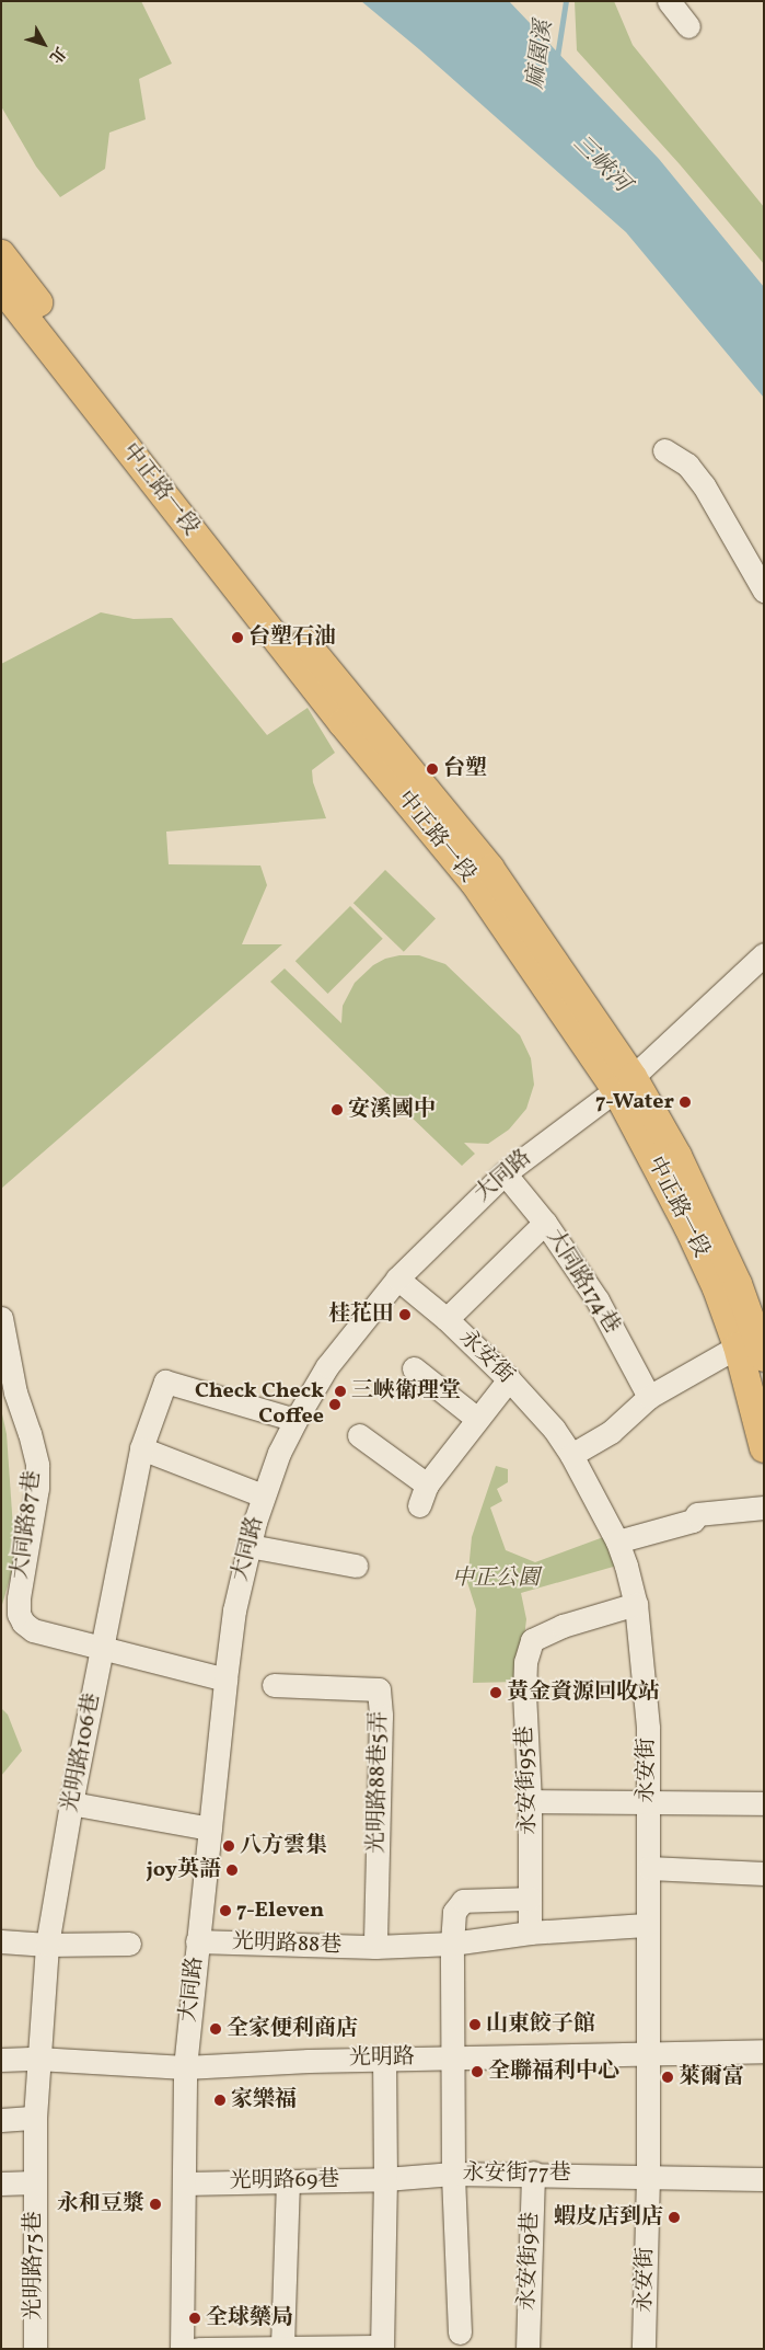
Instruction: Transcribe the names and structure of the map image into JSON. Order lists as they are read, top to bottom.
{
  "streets": {
    "main road": ["中正路一段"],
    "street": [
      "大同路",
      "大同路174巷",
      "永安街",
      "大同路87巷",
      "光明路106巷",
      "永安街95巷",
      "光明路88巷5弄",
      "光明路88巷",
      "光明路",
      "永安街77巷",
      "光明路69巷",
      "永安街9巷",
      "光明路75巷"
    ]
  },
  "crossings": [
    ["中正路一段", "大同路"],
    ["大同路", "大同路174巷"],
    ["大同路", "永安街"],
    ["大同路", "大同路87巷"],
    ["大同路", "光明路106巷"],
    ["大同路", "光明路88巷"],
    ["大同路", "光明路"],
    ["大同路", "光明路69巷"],
    ["永安街", "永安街95巷"],
    ["永安街", "光明路"],
    ["永安街", "永安街77巷"],
    ["大同路87巷", "光明路106巷"],
    ["光明路106巷", "光明路"],
    ["光明路106巷", "光明路75巷"],
    ["光明路88巷5弄", "光明路88巷"],
    ["永安街77巷", "光明路69巷"],
    ["永安街77巷", "永安街9巷"]
  ],
  "water": ["麻園溪", "三峽河"],
  "parks": ["中正公園"],
  "places": [
    "台塑石油",
    "台塑",
    "7-Water",
    "安溪國中",
    "桂花田",
    "三峽衛理堂",
    "Check Check Coffee",
    "黃金資源回收站",
    "八方雲集",
    "joy英語",
    "7-Eleven",
    "山東餃子館",
    "全家便利商店",
    "全聯福利中心",
    "萊爾富",
    "家樂福",
    "永和豆漿",
    "蝦皮店到店",
    "全球藥局"
  ],
  "north": "bottom right"
}
